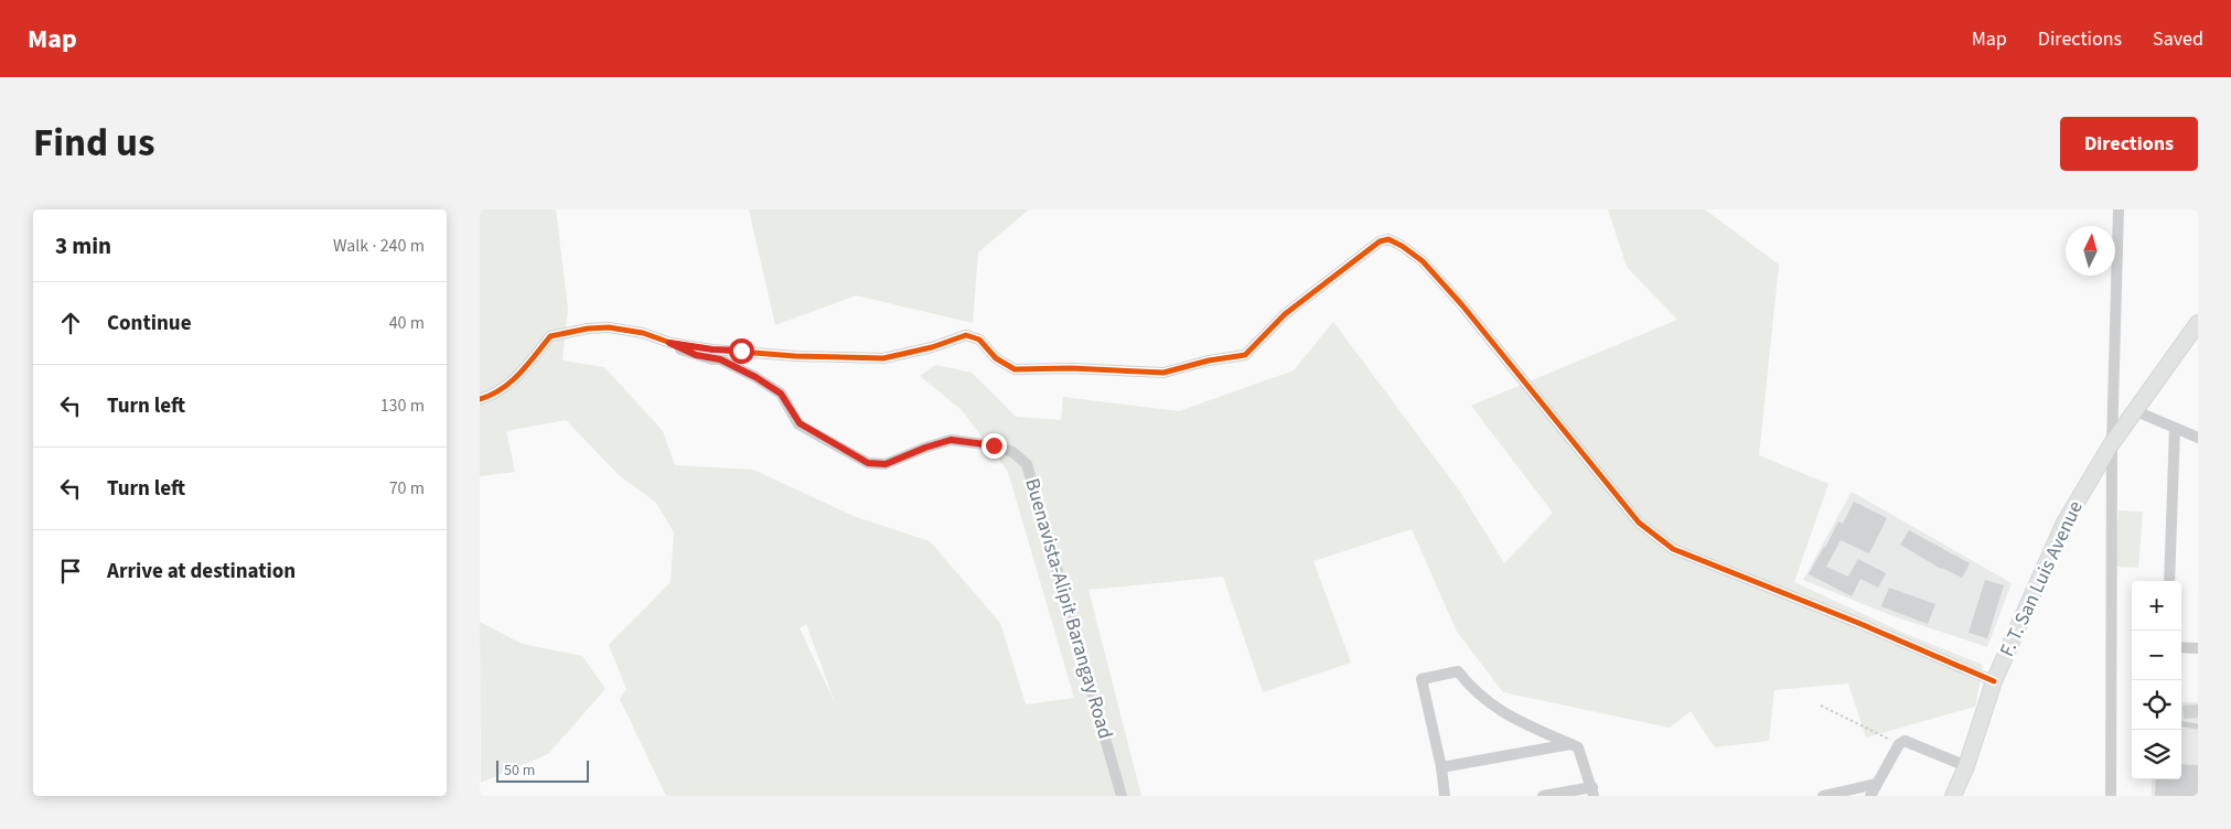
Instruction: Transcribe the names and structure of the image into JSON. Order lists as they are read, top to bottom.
{
  "streets": {
    "main road": ["F. T. San Luis Avenue"],
    "street": ["Buenavista-Alipit Barangay Road"]
  },
  "scale_bar": "50 m",
  "north": "top",
  "page": {
    "header": "Map",
    "nav": ["Map", "Directions", "Saved"],
    "title": "Find us",
    "buttons": "Directions",
    "heading": ["3 min", "Walk · 240 m"],
    "list": [
      ["Continue", "40 m"],
      ["Turn left", "130 m"],
      ["Turn left", "70 m"],
      "Arrive at destination"
    ],
    "map_buttons": ["+", "−"],
    "scale": "50 m"
  }
}
